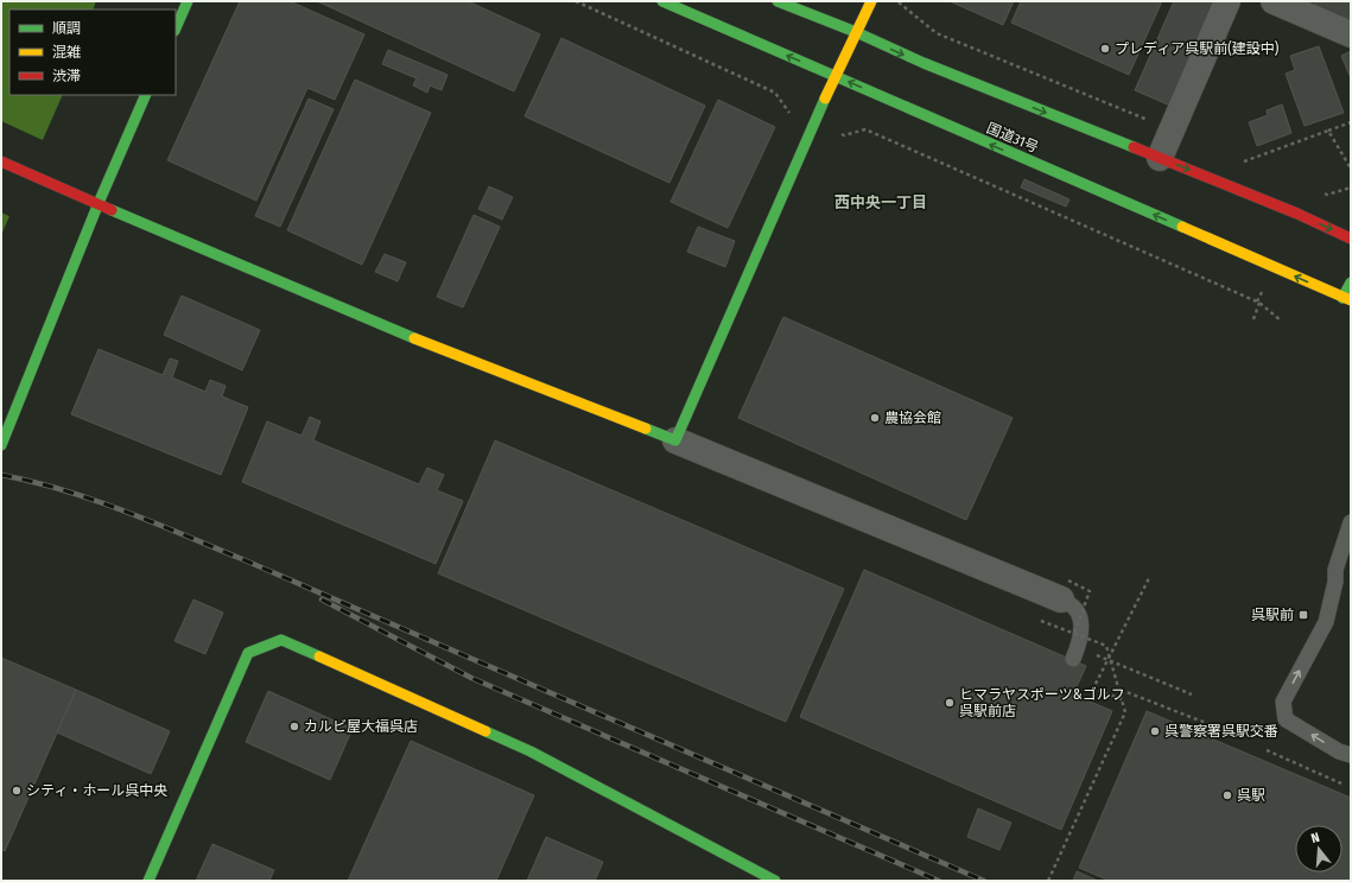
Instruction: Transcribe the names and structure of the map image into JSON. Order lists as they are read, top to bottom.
{
  "streets": {
    "main road": ["国道31号"]
  },
  "districts": ["西中央一丁目"],
  "places": {
    "other": [
      "プレディア呉駅前(建設中)",
      "農協会館",
      "ヒマラヤスポーツ&ゴルフ 呉駅前店",
      "カルビ屋大福呉店",
      "呉警察署呉駅交番",
      "シティ・ホール呉中央",
      "呉駅"
    ],
    "transit": ["呉駅前"]
  },
  "legend": ["順調", "混雑", "渋滞"],
  "north": "top"
}
